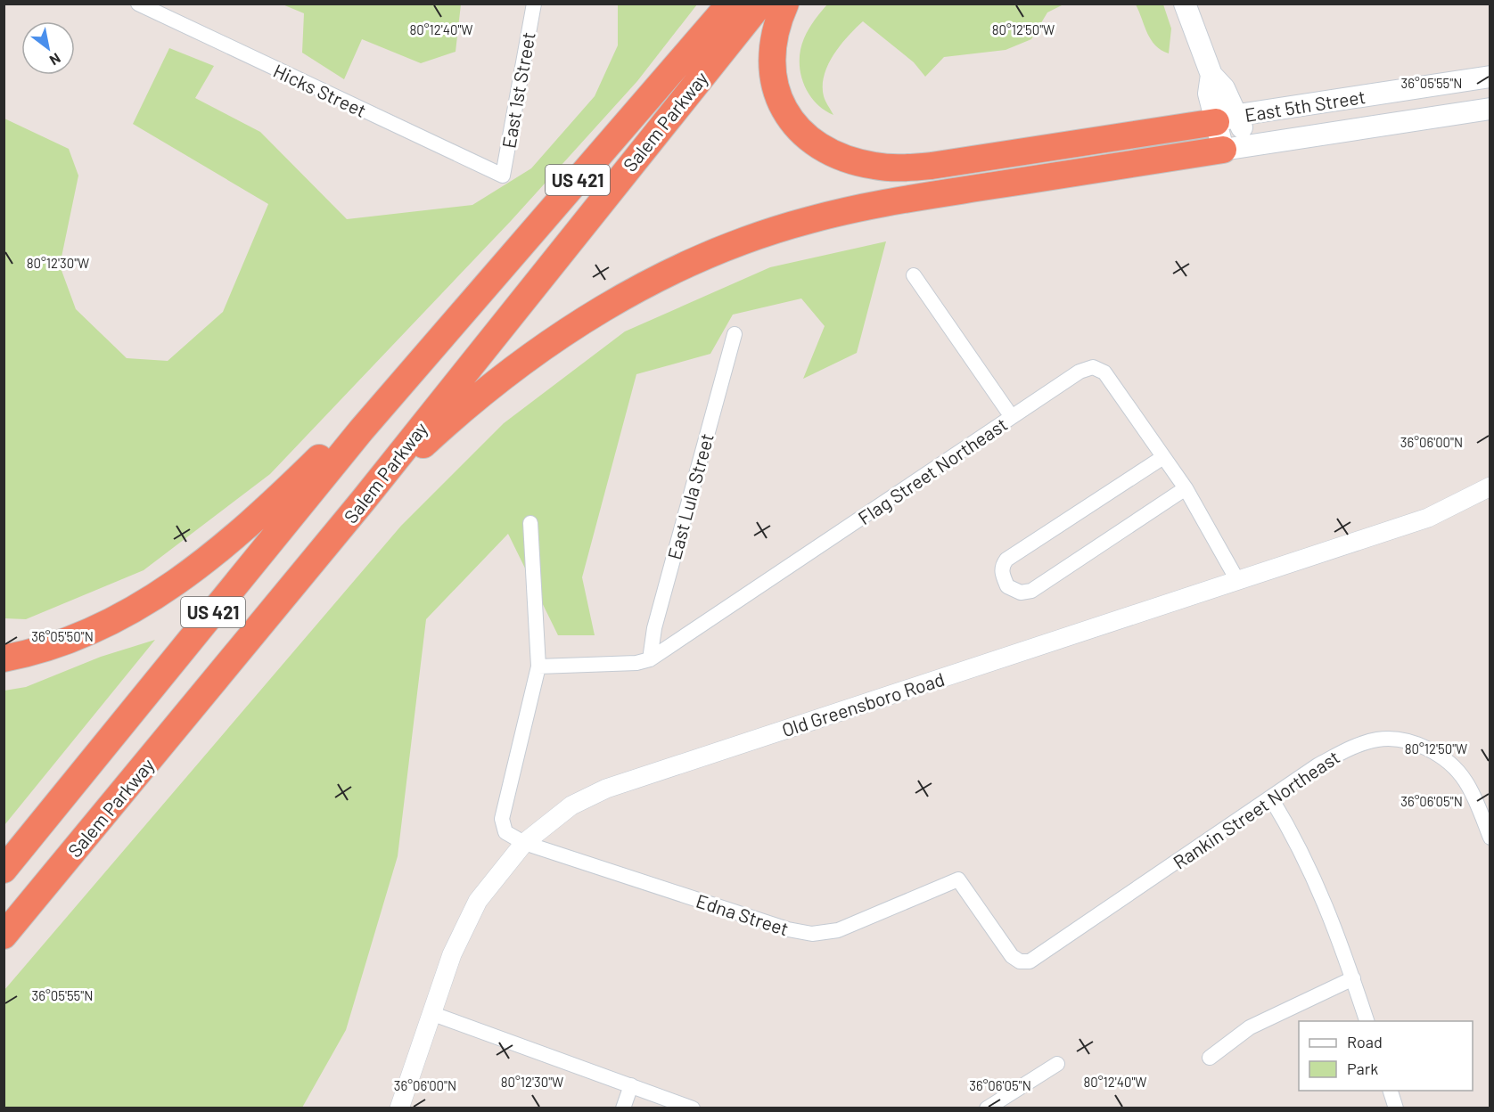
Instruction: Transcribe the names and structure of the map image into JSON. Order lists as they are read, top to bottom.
{
  "streets": {
    "highway": ["Salem Parkway", "US 421"],
    "main road": ["East 5th Street"],
    "street": [
      "Hicks Street",
      "East 1st Street",
      "Flag Street Northeast",
      "East Lula Street",
      "Old Greensboro Road",
      "Rankin Street Northeast",
      "Edna Street"
    ]
  },
  "crossings": [
    ["Hicks Street", "East 1st Street"],
    ["Flag Street Northeast", "East Lula Street"],
    ["Flag Street Northeast", "Old Greensboro Road"],
    ["Flag Street Northeast", "Edna Street"],
    ["Old Greensboro Road", "Edna Street"],
    ["Rankin Street Northeast", "Edna Street"]
  ],
  "legend": ["Road", "Park"],
  "north": "bottom right",
  "coordinates": [
    "80°12'40\"W",
    "80°12'50\"W",
    "36°05'55\"N",
    "80°12'30\"W",
    "36°06'00\"N",
    "36°05'50\"N",
    "36°06'05\"N"
  ]
}
